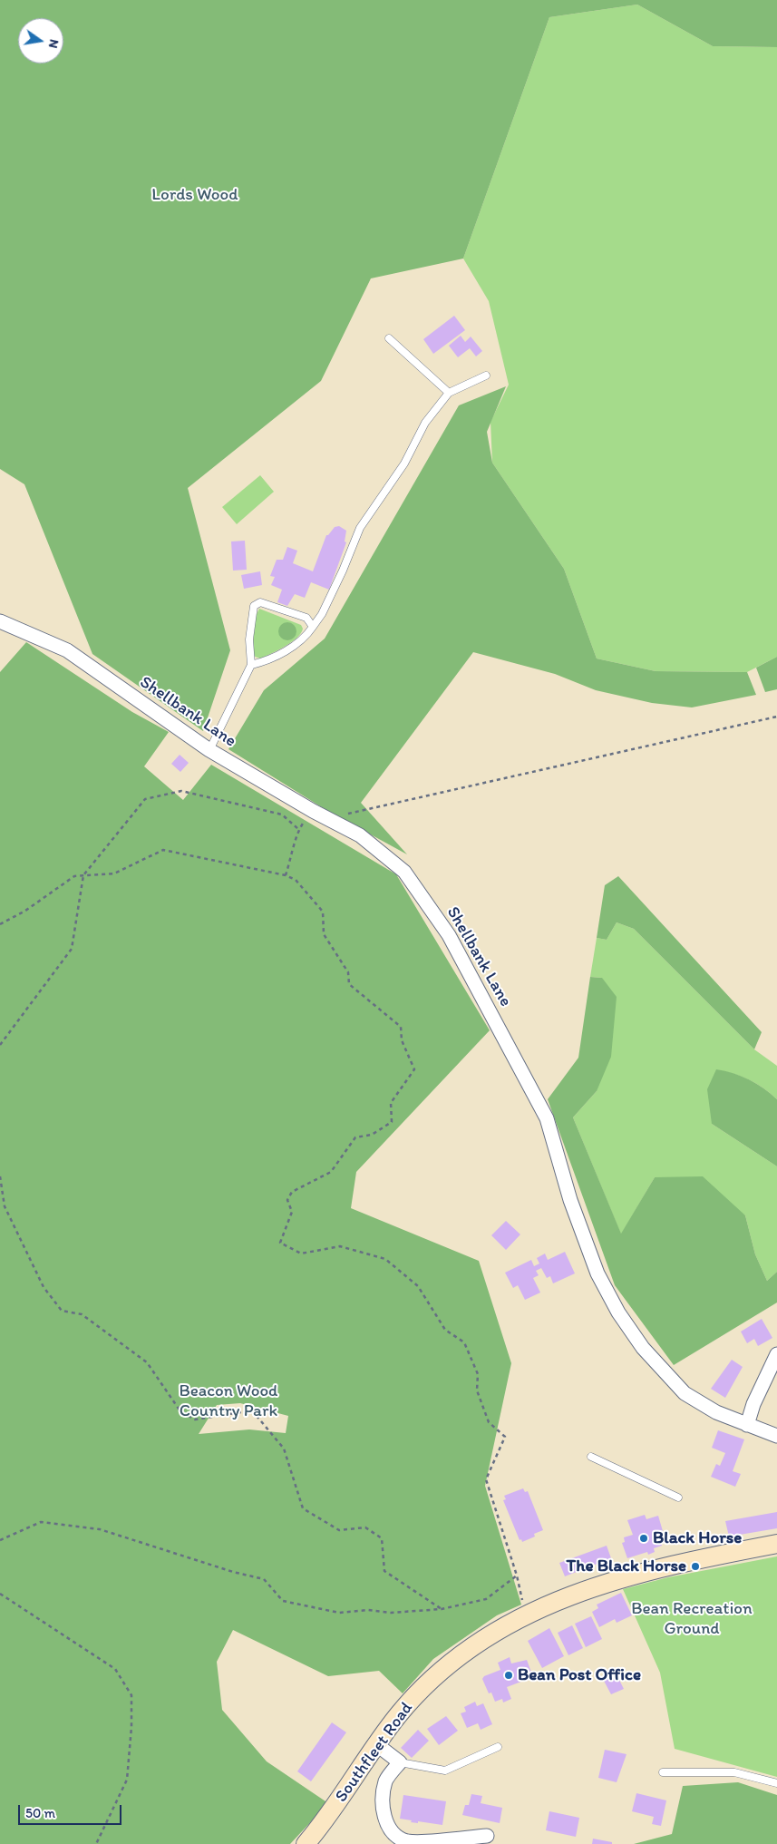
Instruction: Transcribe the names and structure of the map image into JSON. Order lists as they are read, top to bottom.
{
  "streets": {
    "main road": ["Southfleet Road"],
    "street": ["Shellbank Lane"]
  },
  "parks": ["Lords Wood", "Beacon Wood Country Park", "Bean Recreation Ground"],
  "places": ["Black Horse", "The Black Horse", "Bean Post Office"],
  "scale_bar": "50 m",
  "north": "right"
}
